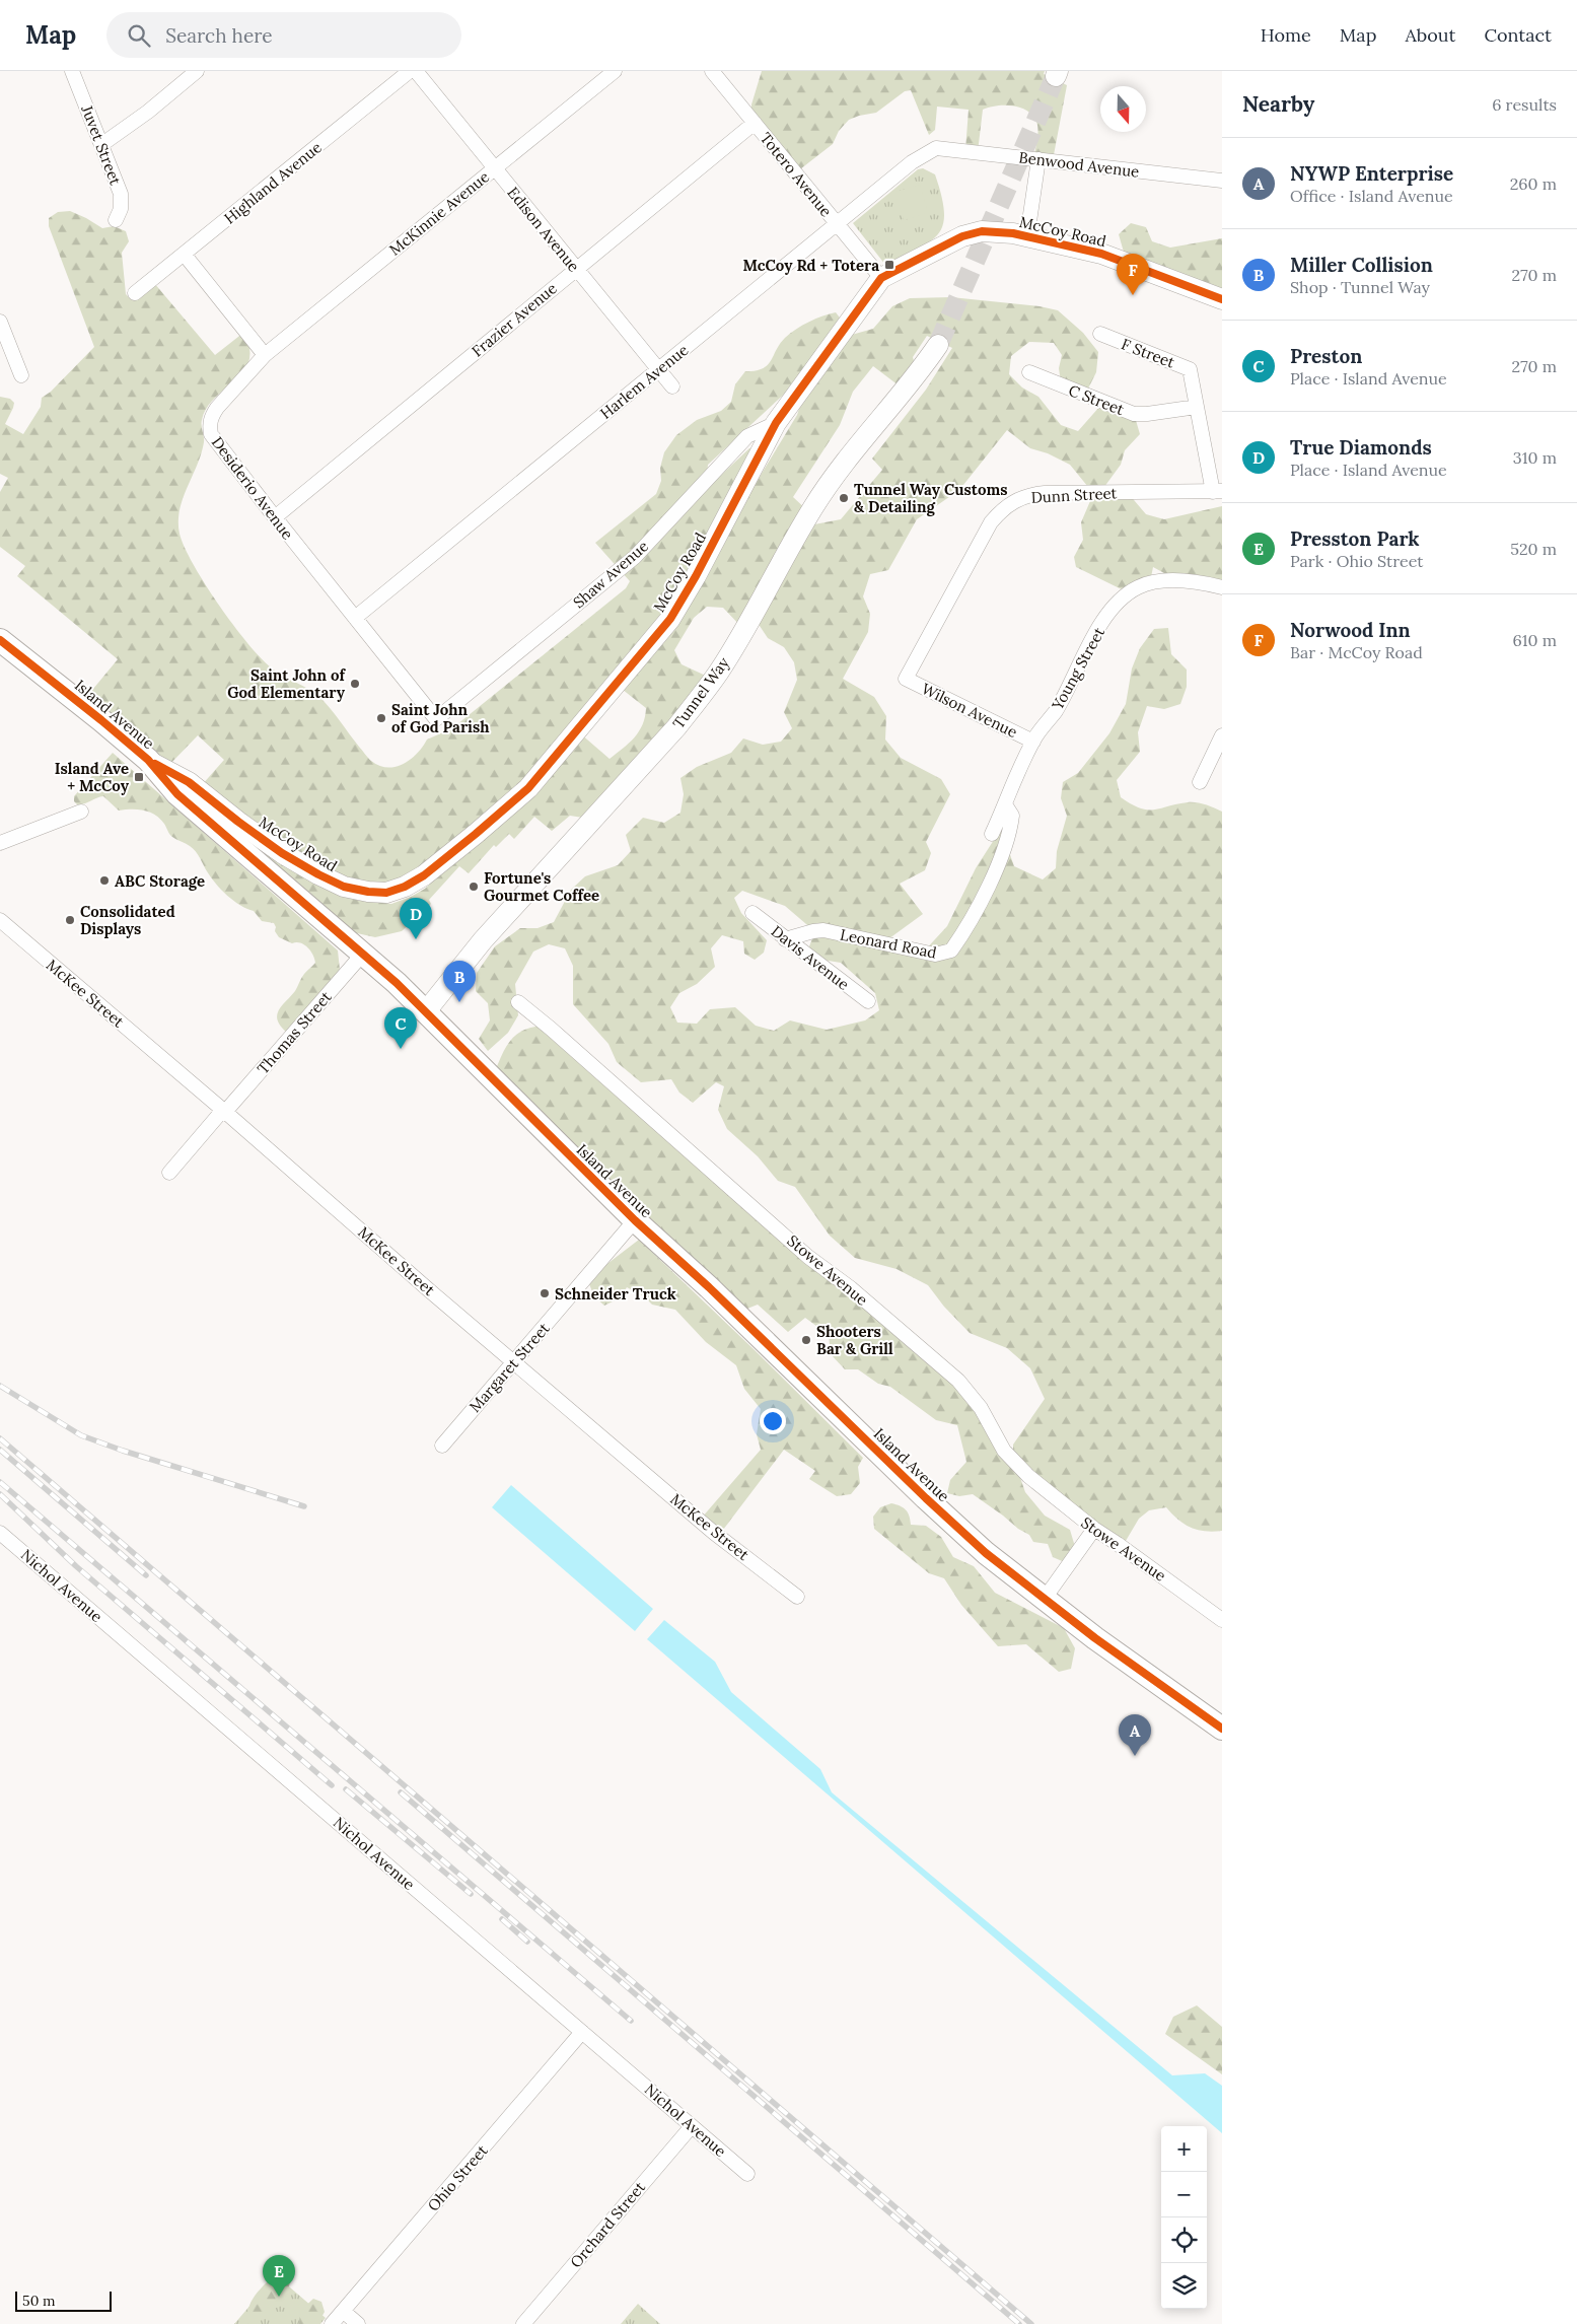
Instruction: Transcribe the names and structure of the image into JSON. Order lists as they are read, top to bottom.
{
  "streets": {
    "main road": ["Island Avenue"],
    "street": [
      "Juvet Street",
      "Benwood Avenue",
      "Totero Avenue",
      "Highland Avenue",
      "McKinnie Avenue",
      "Edison Avenue",
      "McCoy Road",
      "Frazier Avenue",
      "F Street",
      "Harlem Avenue",
      "C Street",
      "Desiderio Avenue",
      "Dunn Street",
      "Shaw Avenue",
      "Young Street",
      "Tunnel Way",
      "Wilson Avenue",
      "Leonard Road",
      "Davis Avenue",
      "McKee Street",
      "Thomas Street",
      "Stowe Avenue",
      "Margaret Street",
      "Nichol Avenue",
      "Ohio Street",
      "Orchard Street"
    ]
  },
  "crossings": [
    ["Benwood Avenue", "Harlem Avenue"],
    ["Totero Avenue", "McCoy Road"],
    ["Totero Avenue", "Frazier Avenue"],
    ["Totero Avenue", "Harlem Avenue"],
    ["McKinnie Avenue", "Edison Avenue"],
    ["McKinnie Avenue", "Desiderio Avenue"],
    ["Edison Avenue", "Frazier Avenue"],
    ["Edison Avenue", "Harlem Avenue"],
    ["McCoy Road", "Shaw Avenue"],
    ["McCoy Road", "Island Avenue"],
    ["Frazier Avenue", "Desiderio Avenue"],
    ["F Street", "C Street"],
    ["Harlem Avenue", "Desiderio Avenue"],
    ["Desiderio Avenue", "Shaw Avenue"],
    ["Dunn Street", "Wilson Avenue"],
    ["Young Street", "Wilson Avenue"],
    ["Young Street", "Leonard Road"],
    ["Tunnel Way", "Island Avenue"],
    ["Island Avenue", "Thomas Street"],
    ["Island Avenue", "Margaret Street"],
    ["Leonard Road", "Davis Avenue"],
    ["McKee Street", "Thomas Street"],
    ["McKee Street", "Margaret Street"],
    ["Nichol Avenue", "Ohio Street"],
    ["Nichol Avenue", "Orchard Street"]
  ],
  "places": {
    "transit": ["McCoy Rd + Totera", "Island Ave + McCoy"],
    "other": [
      "Tunnel Way Customs & Detailing",
      "Saint John of God Elementary",
      "Saint John of God Parish",
      "ABC Storage",
      "Fortune's Gourmet Coffee",
      "Consolidated Displays",
      "Schneider Truck",
      "Shooters Bar & Grill"
    ]
  },
  "scale_bar": "50 m",
  "north": "bottom",
  "page": {
    "header": "Map",
    "search": "Search here",
    "nav": [
      "Home",
      "Map",
      "About",
      "Contact"
    ],
    "heading": ["Nearby", "6 results"],
    "list": [
      {
        "mark": "A",
        "name": "NYWP Enterprise",
        "note": "Office · Island Avenue",
        "value": "260 m"
      },
      {
        "mark": "B",
        "name": "Miller Collision",
        "note": "Shop · Tunnel Way",
        "value": "270 m"
      },
      {
        "mark": "C",
        "name": "Preston",
        "note": "Place · Island Avenue",
        "value": "270 m"
      },
      {
        "mark": "D",
        "name": "True Diamonds",
        "note": "Place · Island Avenue",
        "value": "310 m"
      },
      {
        "mark": "E",
        "name": "Presston Park",
        "note": "Park · Ohio Street",
        "value": "520 m"
      },
      {
        "mark": "F",
        "name": "Norwood Inn",
        "note": "Bar · McCoy Road",
        "value": "610 m"
      }
    ],
    "pins": [
      "F",
      "D",
      "B",
      "C",
      "A",
      "E"
    ],
    "map_buttons": ["+", "−"],
    "scale": "50 m"
  }
}
